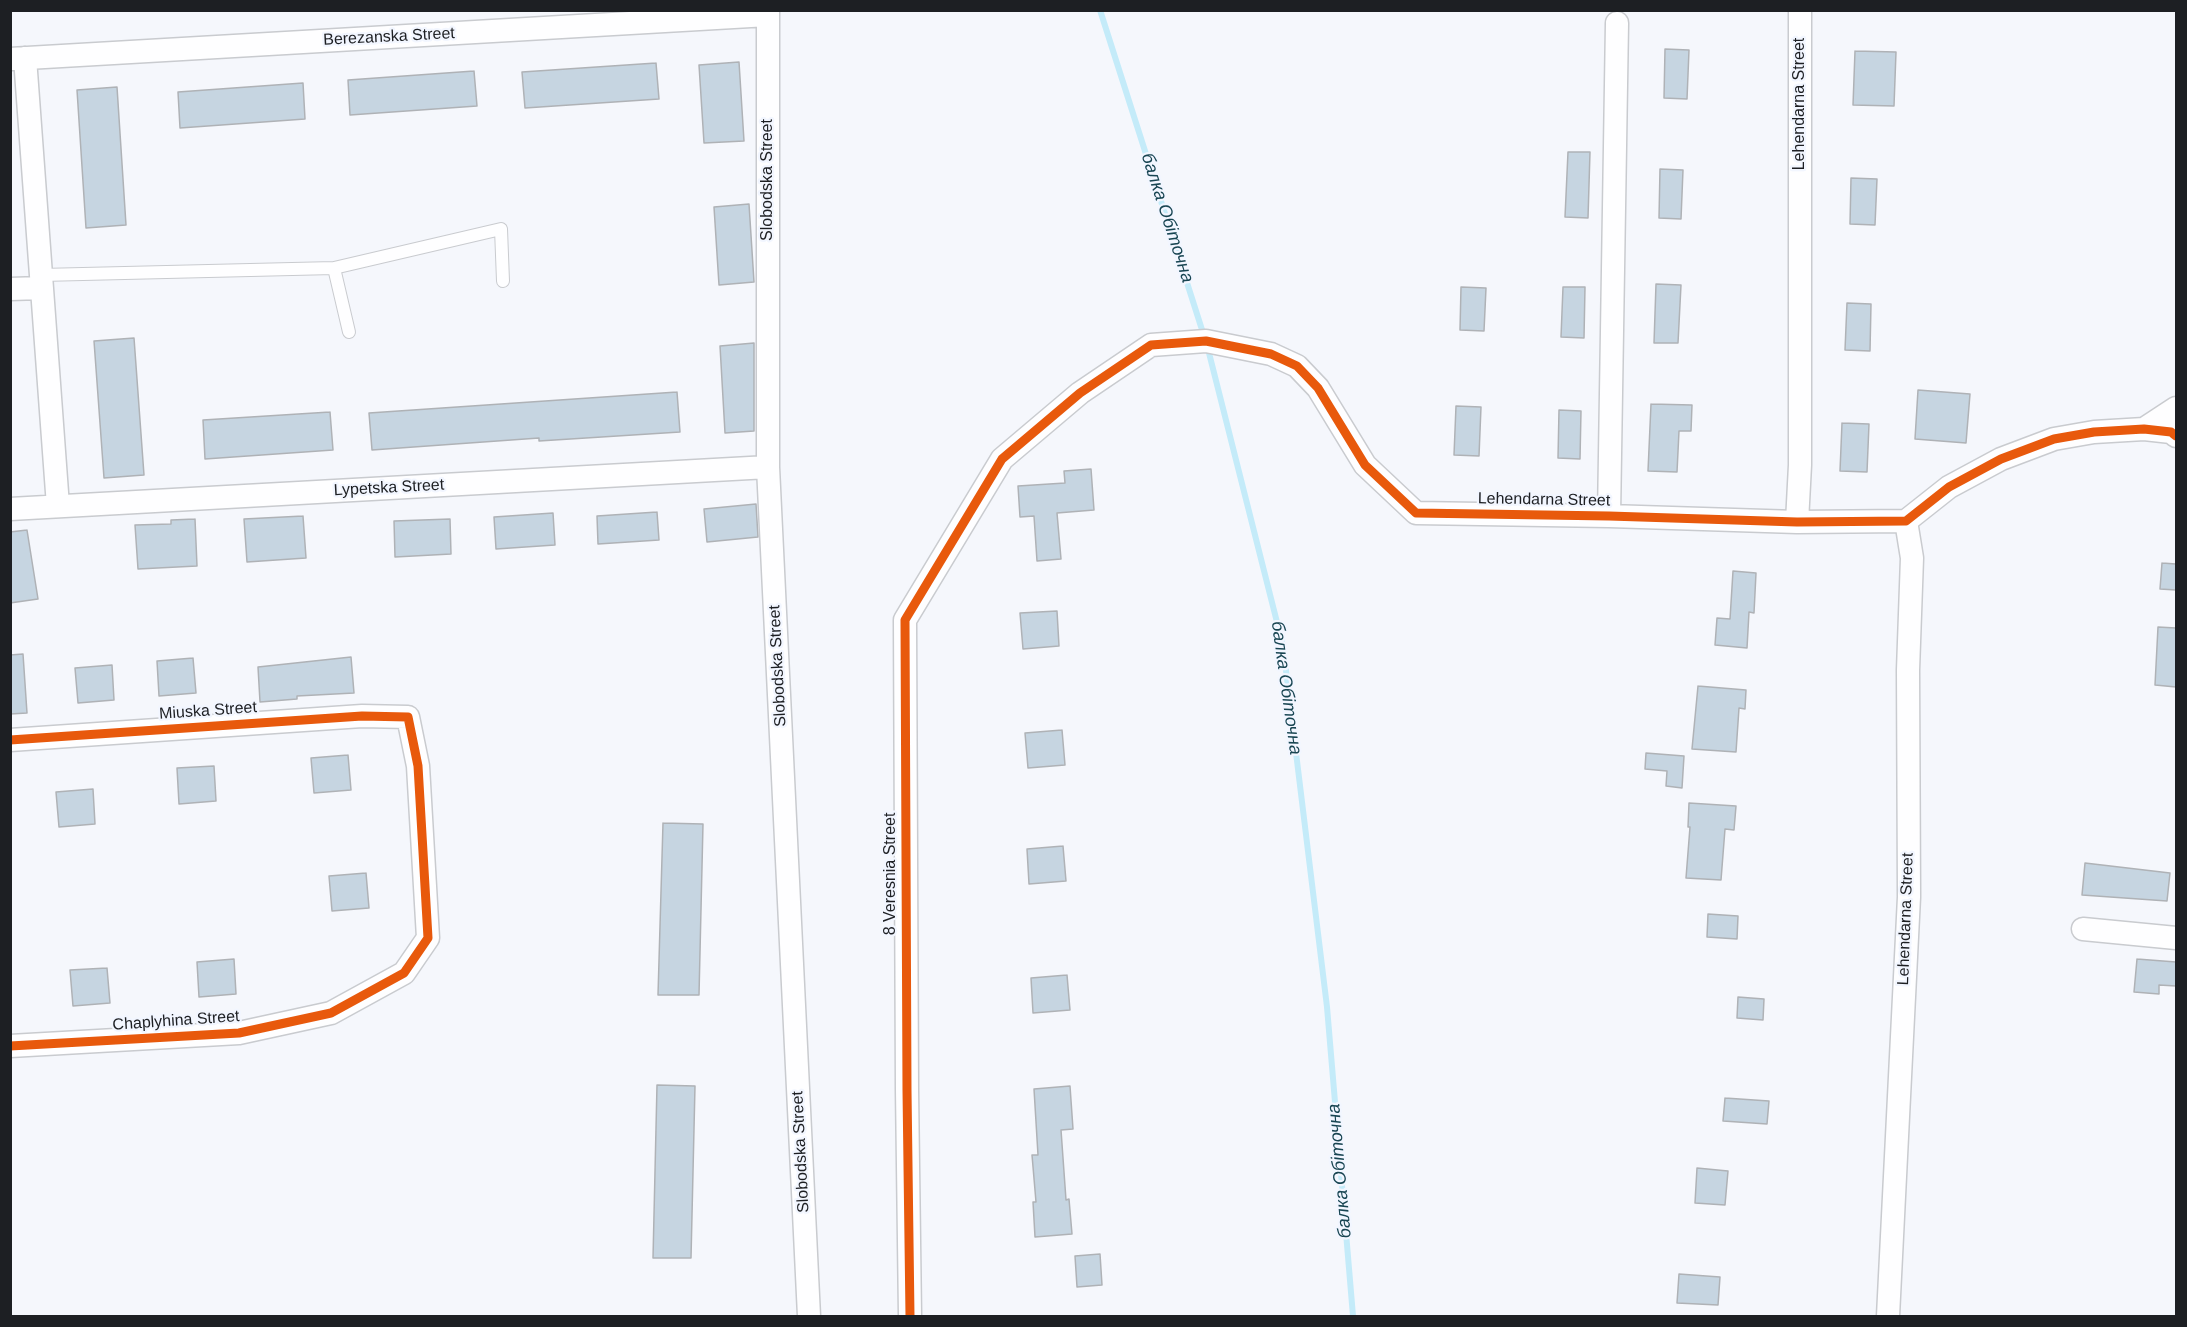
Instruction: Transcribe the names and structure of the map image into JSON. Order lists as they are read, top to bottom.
{
  "streets": {
    "street": [
      "Berezanska Street",
      "Lehendarna Street",
      "Slobodska Street",
      "Lypetska Street",
      "Miuska Street",
      "8 Veresnia Street",
      "Chaplyhina Street"
    ]
  },
  "crossings": [
    ["Berezanska Street", "Slobodska Street"],
    ["Lehendarna Street", "8 Veresnia Street"],
    ["Slobodska Street", "Lypetska Street"],
    ["Miuska Street", "Chaplyhina Street"]
  ],
  "water": ["балка Обіточна"]
}
